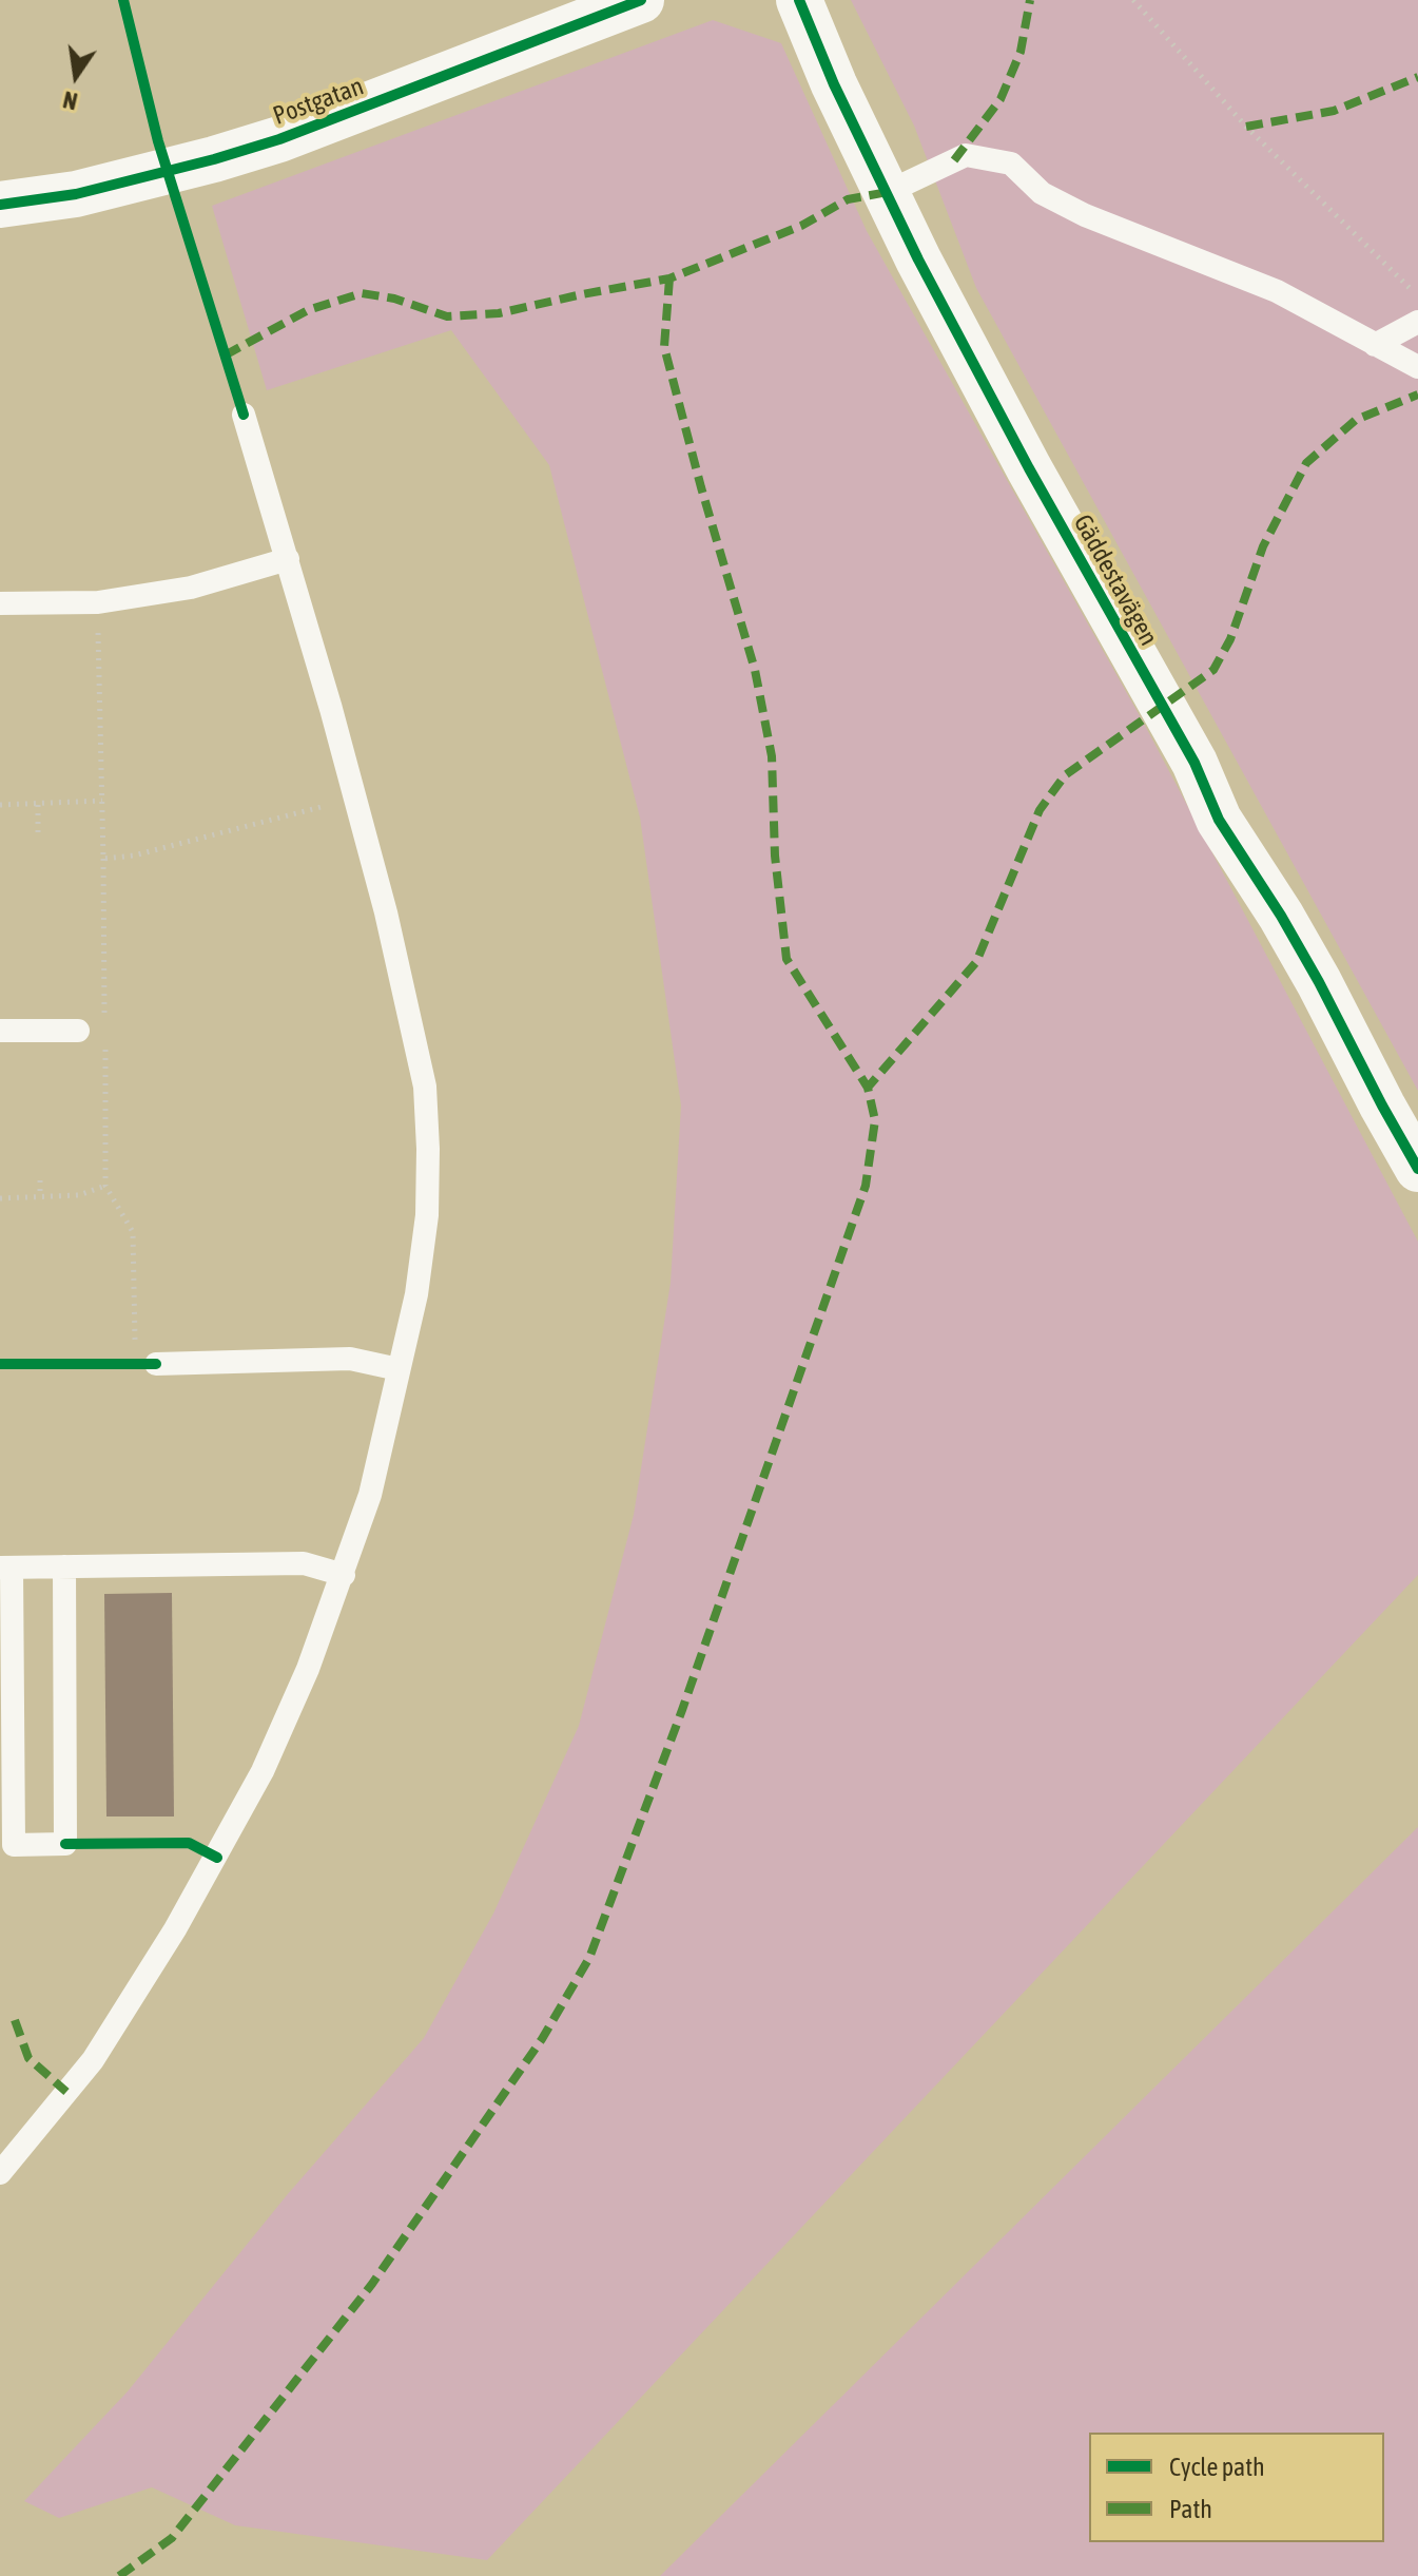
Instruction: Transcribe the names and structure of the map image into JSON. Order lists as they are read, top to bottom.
{
  "streets": {
    "street": ["Postgatan", "Gäddestavägen"]
  },
  "legend": ["Cycle path", "Path"],
  "north": "bottom"
}
